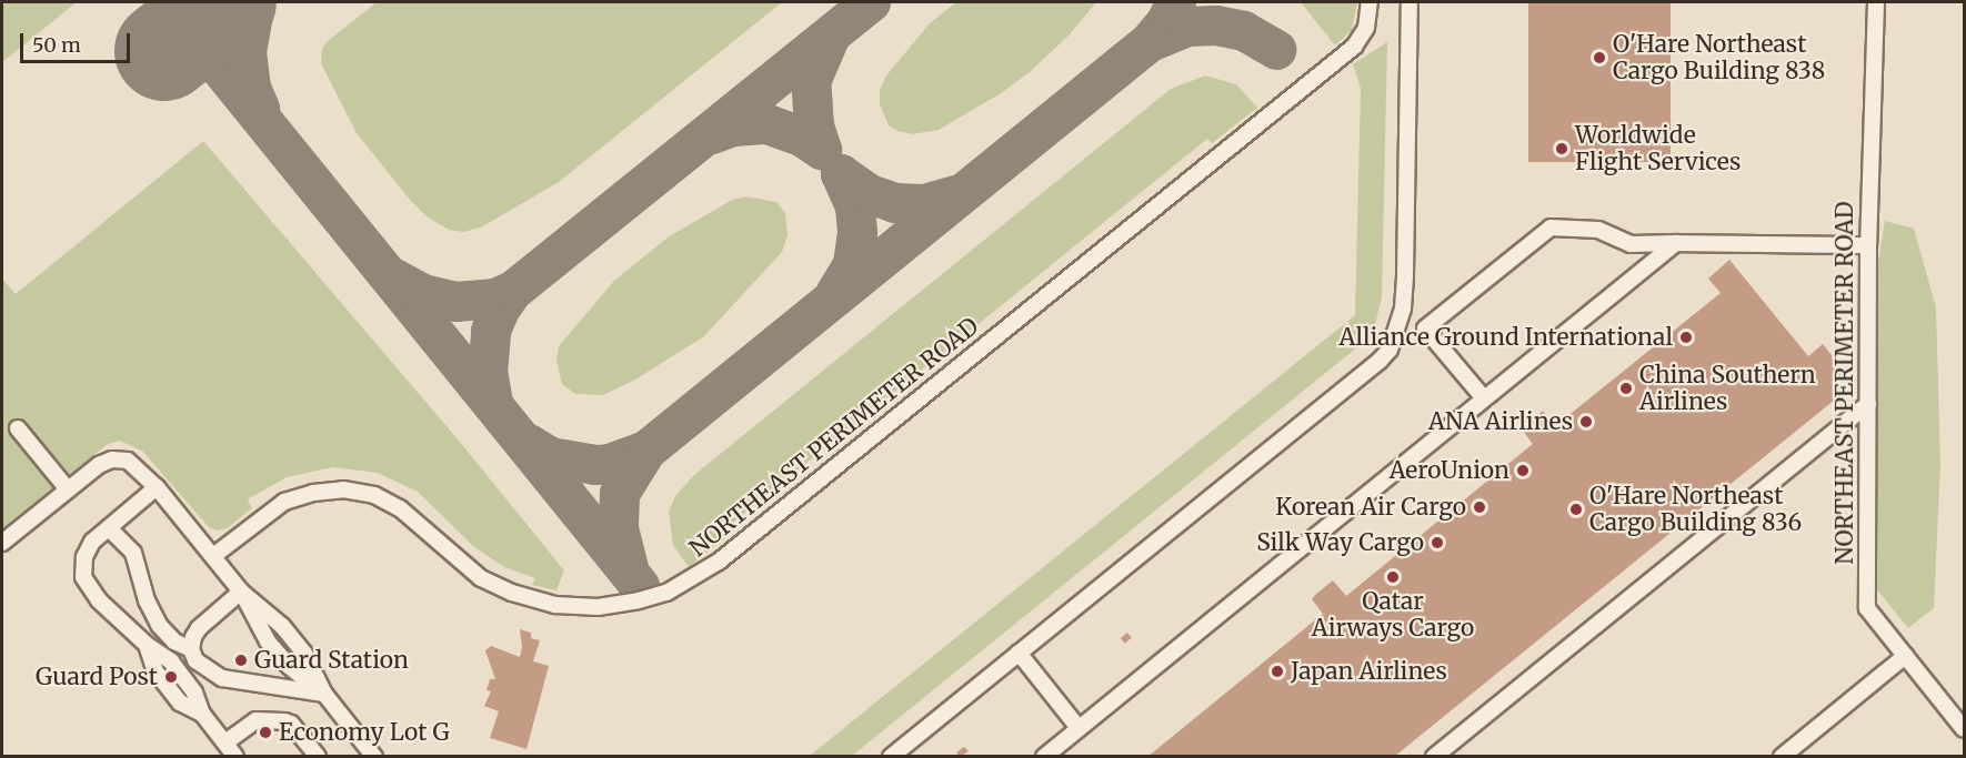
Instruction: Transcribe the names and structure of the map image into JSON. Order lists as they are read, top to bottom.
{
  "streets": {
    "street": ["NORTHEAST PERIMETER ROAD"]
  },
  "places": [
    "O'Hare Northeast Cargo Building 838",
    "Worldwide Flight Services",
    "Alliance Ground International",
    "China Southern Airlines",
    "ANA Airlines",
    "AeroUnion",
    "Korean Air Cargo",
    "O'Hare Northeast Cargo Building 836",
    "Silk Way Cargo",
    "Qatar Airways Cargo",
    "Guard Station",
    "Japan Airlines",
    "Guard Post",
    "Economy Lot G"
  ],
  "scale_bar": "50 m"
}
